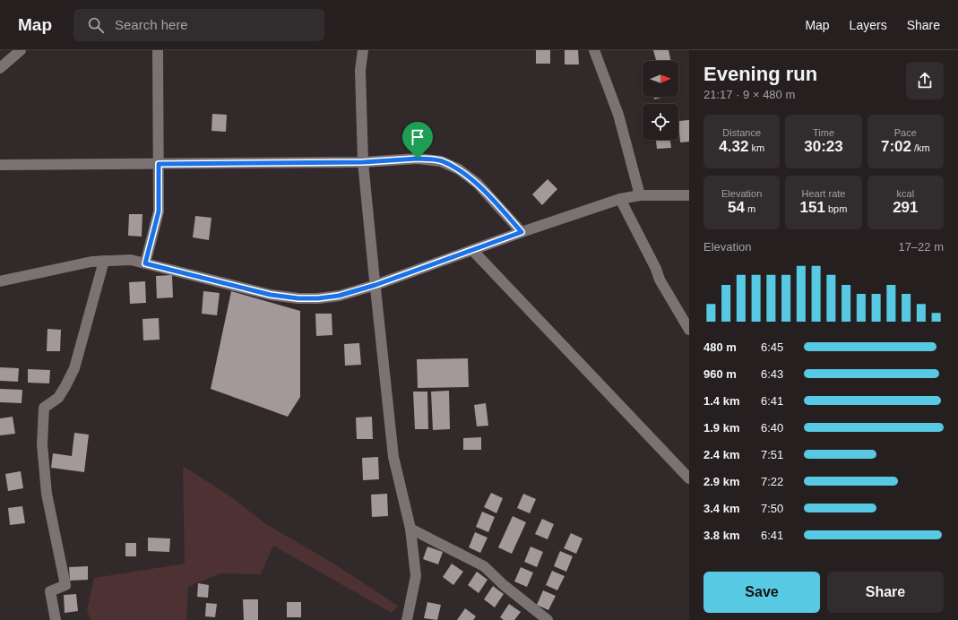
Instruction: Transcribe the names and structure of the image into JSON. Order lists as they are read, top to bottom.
{
  "north": "right",
  "page": {
    "header": "Map",
    "search": "Search here",
    "nav": ["Map", "Layers", "Share"],
    "heading": ["Evening run", "21:17 · 9 × 480 m"],
    "stats": [
      ["Distance", "4.32 km"],
      ["Time", "30:23"],
      ["Pace", "7:02 /km"],
      ["Elevation", "54 m"],
      ["Heart rate", "151 bpm"],
      ["kcal", "291"]
    ],
    "chart": ["Elevation", "17–22 m"],
    "list": [
      {
        "name": "480 m",
        "note": "6:45"
      },
      {
        "name": "960 m",
        "note": "6:43"
      },
      {
        "name": "1.4 km",
        "note": "6:41"
      },
      {
        "name": "1.9 km",
        "note": "6:40"
      },
      {
        "name": "2.4 km",
        "note": "7:51"
      },
      {
        "name": "2.9 km",
        "note": "7:22"
      },
      {
        "name": "3.4 km",
        "note": "7:50"
      },
      {
        "name": "3.8 km",
        "note": "6:41"
      }
    ],
    "buttons": ["Save", "Share"]
  }
}
